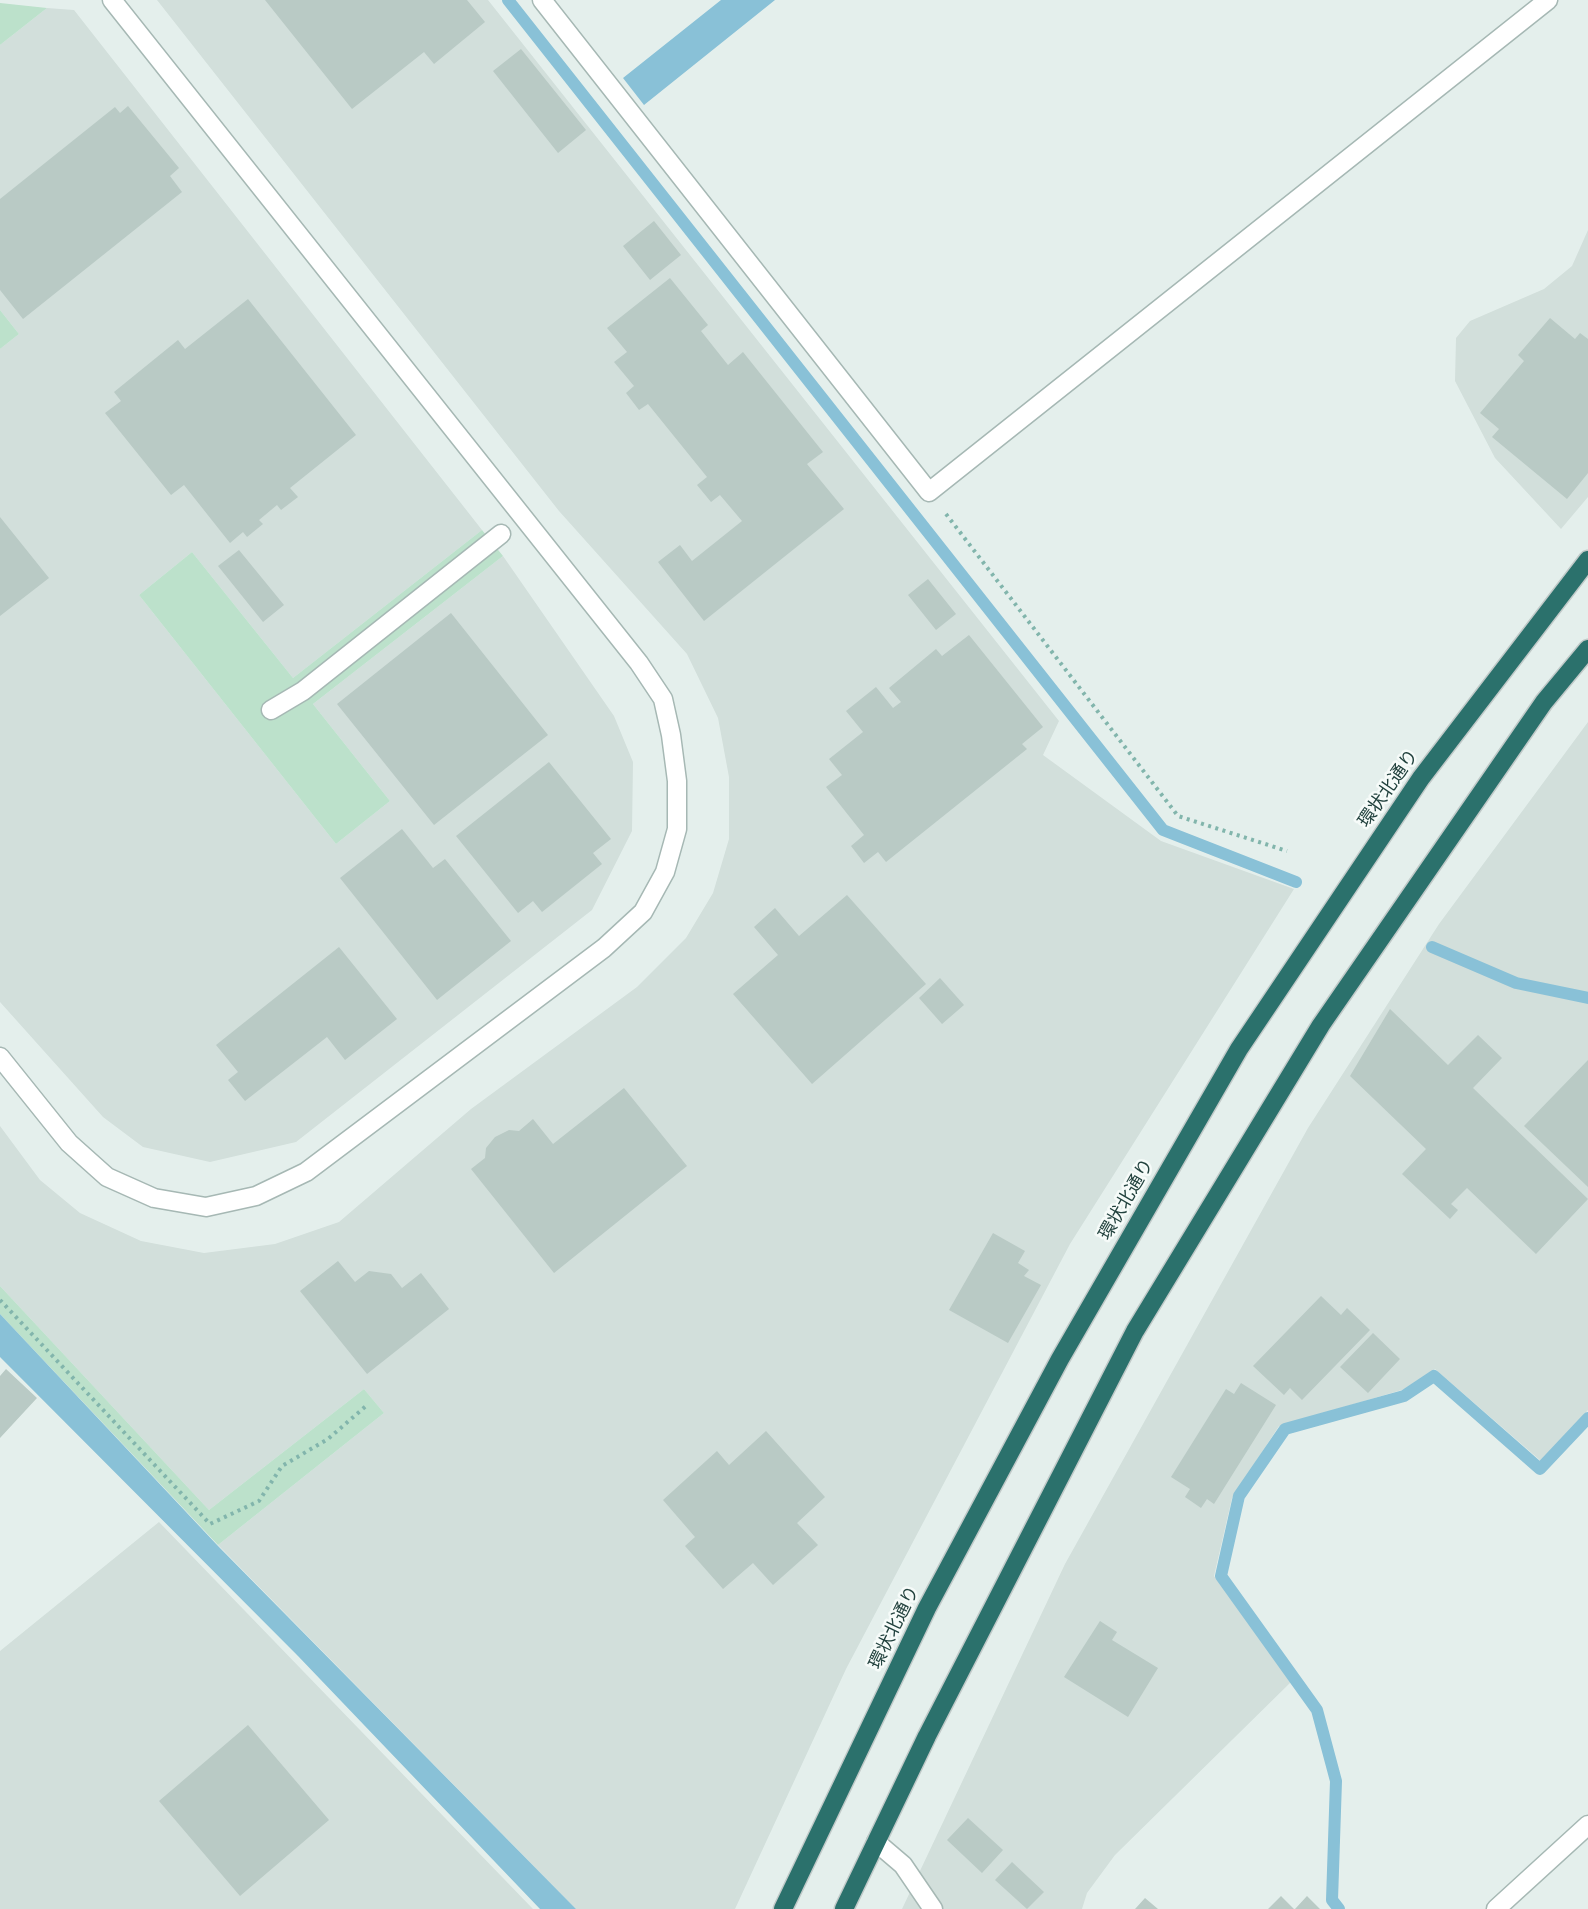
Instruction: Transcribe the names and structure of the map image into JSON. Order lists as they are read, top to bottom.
{
  "streets": {
    "highway": ["環状北通り"]
  }
}
